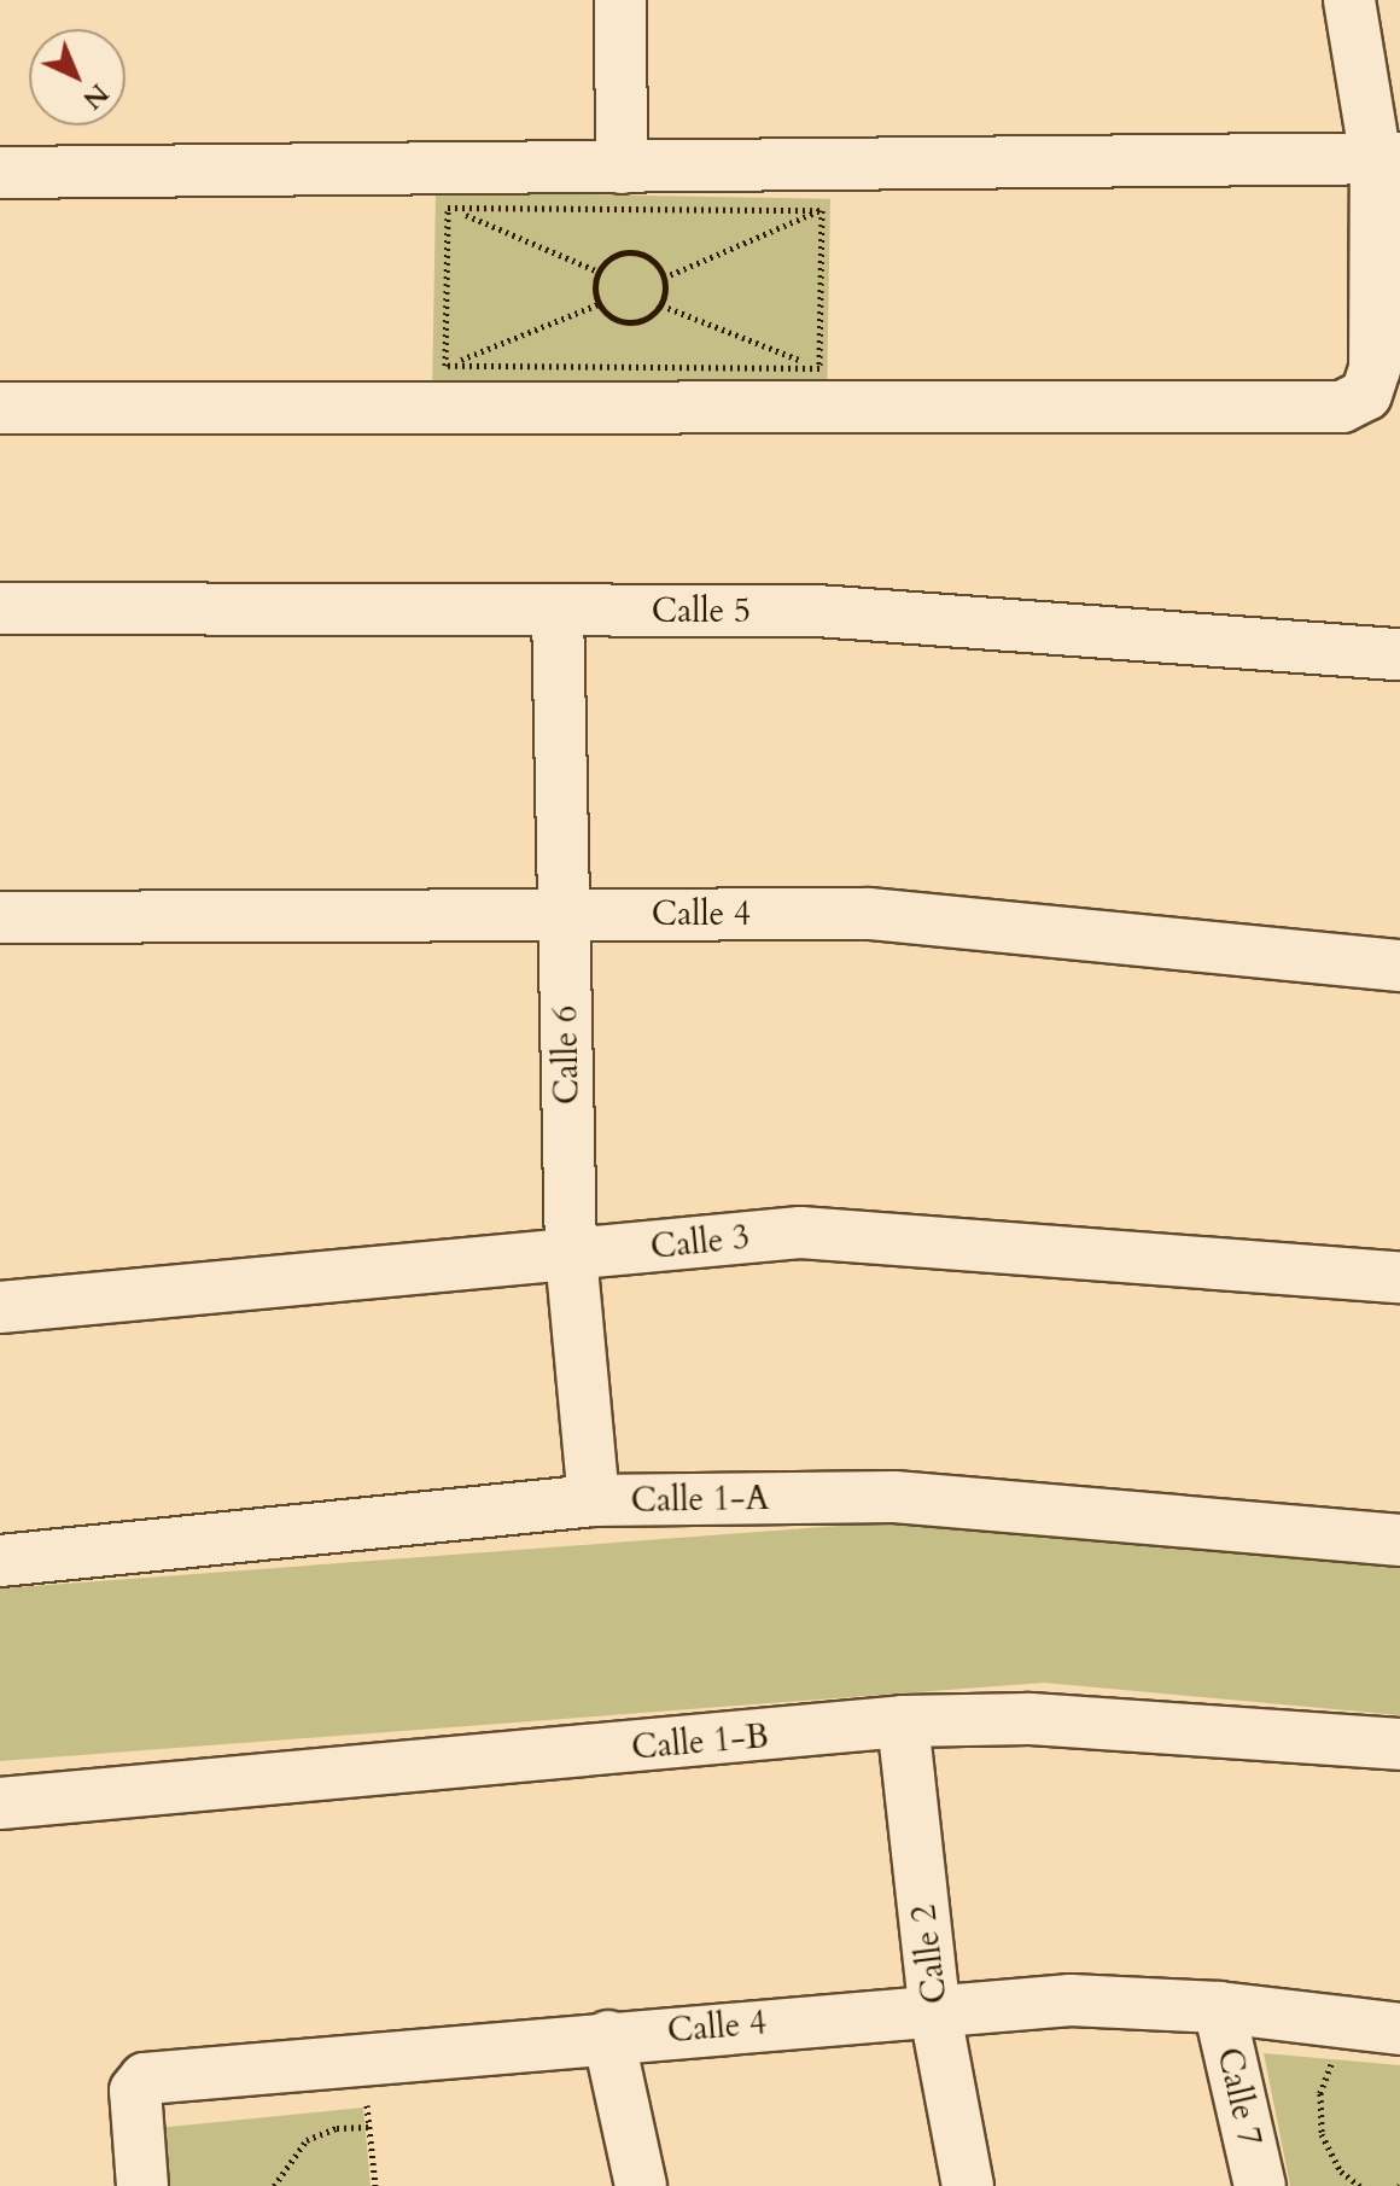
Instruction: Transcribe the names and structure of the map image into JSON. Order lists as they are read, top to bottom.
{
  "streets": {
    "street": [
      "Calle 5",
      "Calle 4",
      "Calle 6",
      "Calle 3",
      "Calle 1-A",
      "Calle 1-B",
      "Calle 2",
      "Calle 7"
    ]
  },
  "crossings": [
    ["Calle 5", "Calle 6"],
    ["Calle 4", "Calle 6"],
    ["Calle 4", "Calle 2"],
    ["Calle 4", "Calle 7"],
    ["Calle 6", "Calle 3"],
    ["Calle 6", "Calle 1-A"],
    ["Calle 1-B", "Calle 2"]
  ],
  "north": "bottom right"
}
